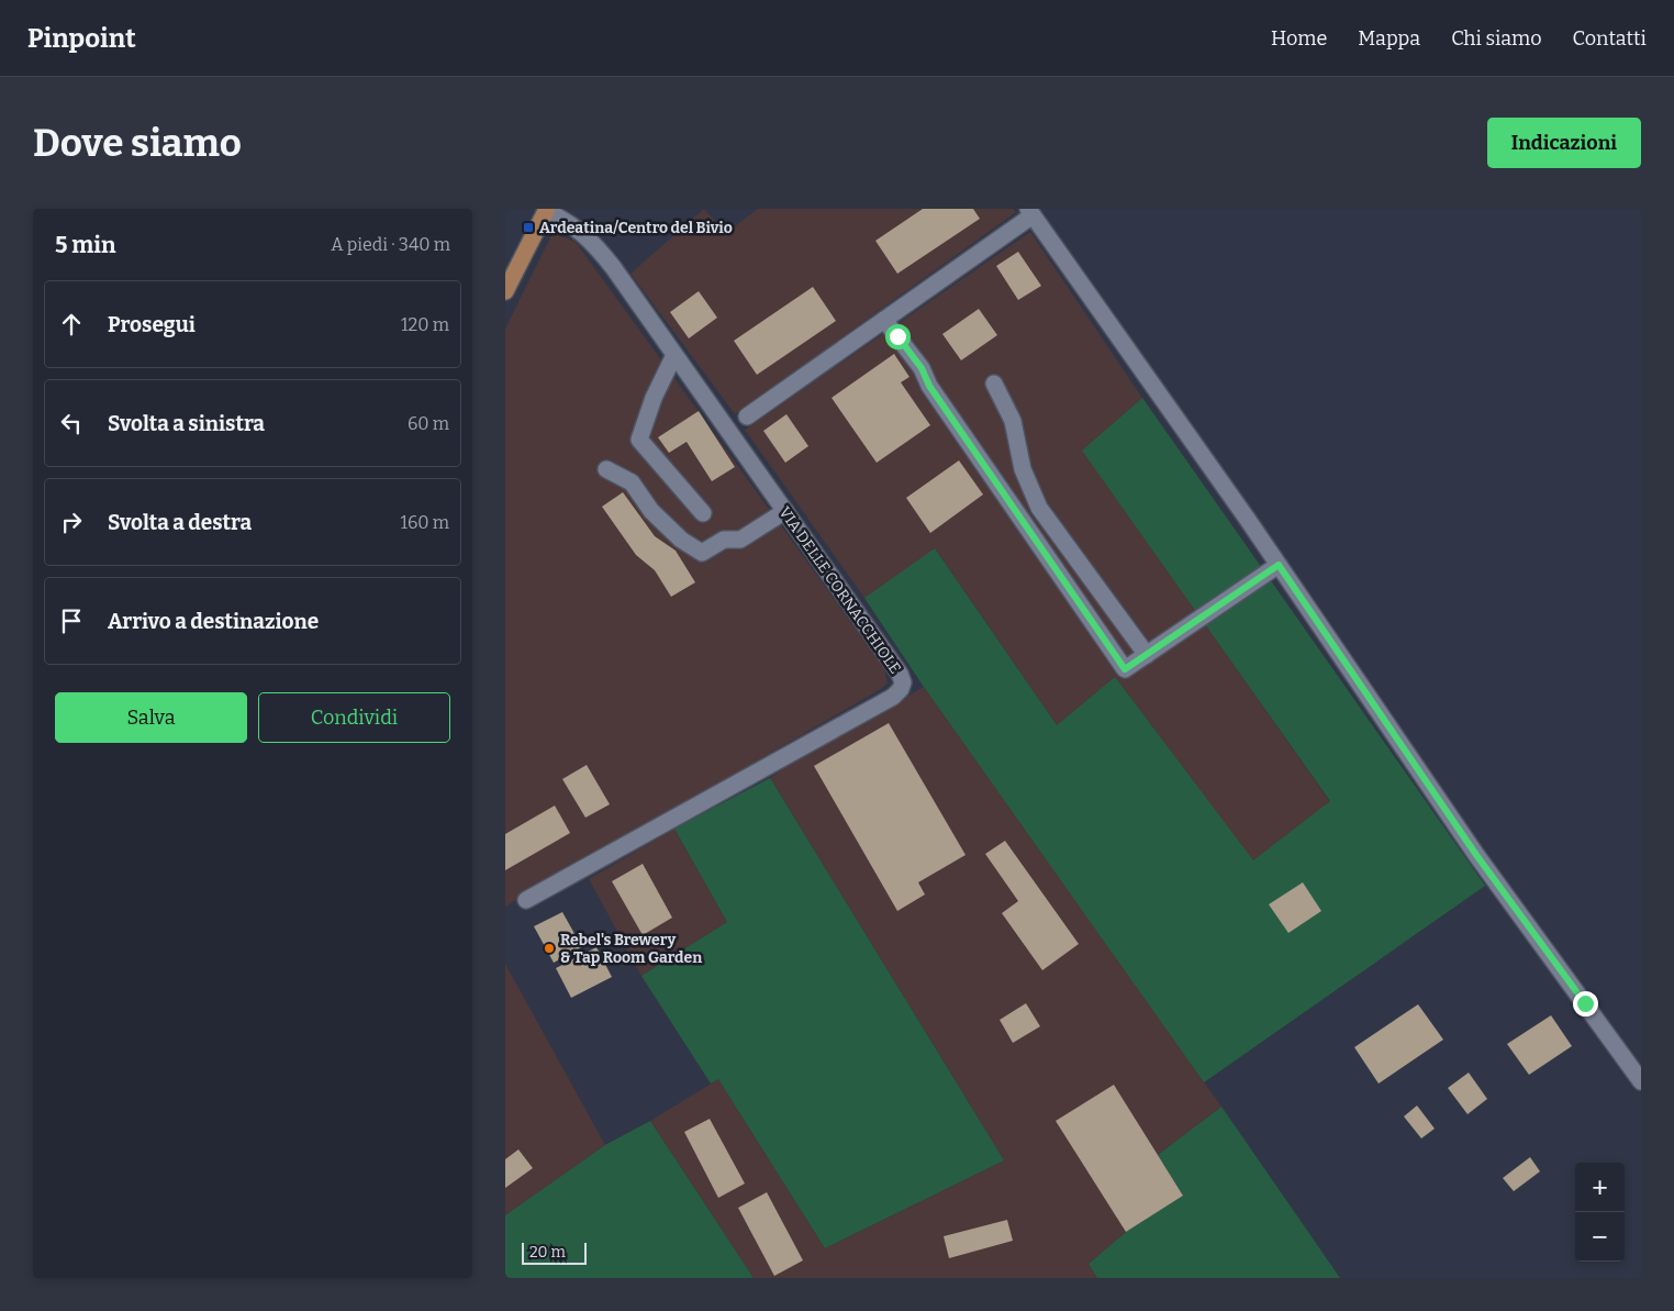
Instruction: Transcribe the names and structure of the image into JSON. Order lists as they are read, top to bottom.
{
  "streets": {
    "street": ["VIA DELLE CORNACCHIOLE"]
  },
  "places": {
    "transit": ["Ardeatina/Centro del Bivio"],
    "other": ["Rebel's Brewery & Tap Room Garden"]
  },
  "scale_bar": "20 m",
  "page": {
    "header": "Pinpoint",
    "nav": [
      "Home",
      "Mappa",
      "Chi siamo",
      "Contatti"
    ],
    "buttons": [
      "Indicazioni",
      ["Salva", "Condividi"]
    ],
    "title": "Dove siamo",
    "heading": ["5 min", "A piedi · 340 m"],
    "list": [
      ["Prosegui", "120 m"],
      ["Svolta a sinistra", "60 m"],
      ["Svolta a destra", "160 m"],
      "Arrivo a destinazione"
    ],
    "map_buttons": ["+", "−"],
    "scale": "20 m"
  }
}
